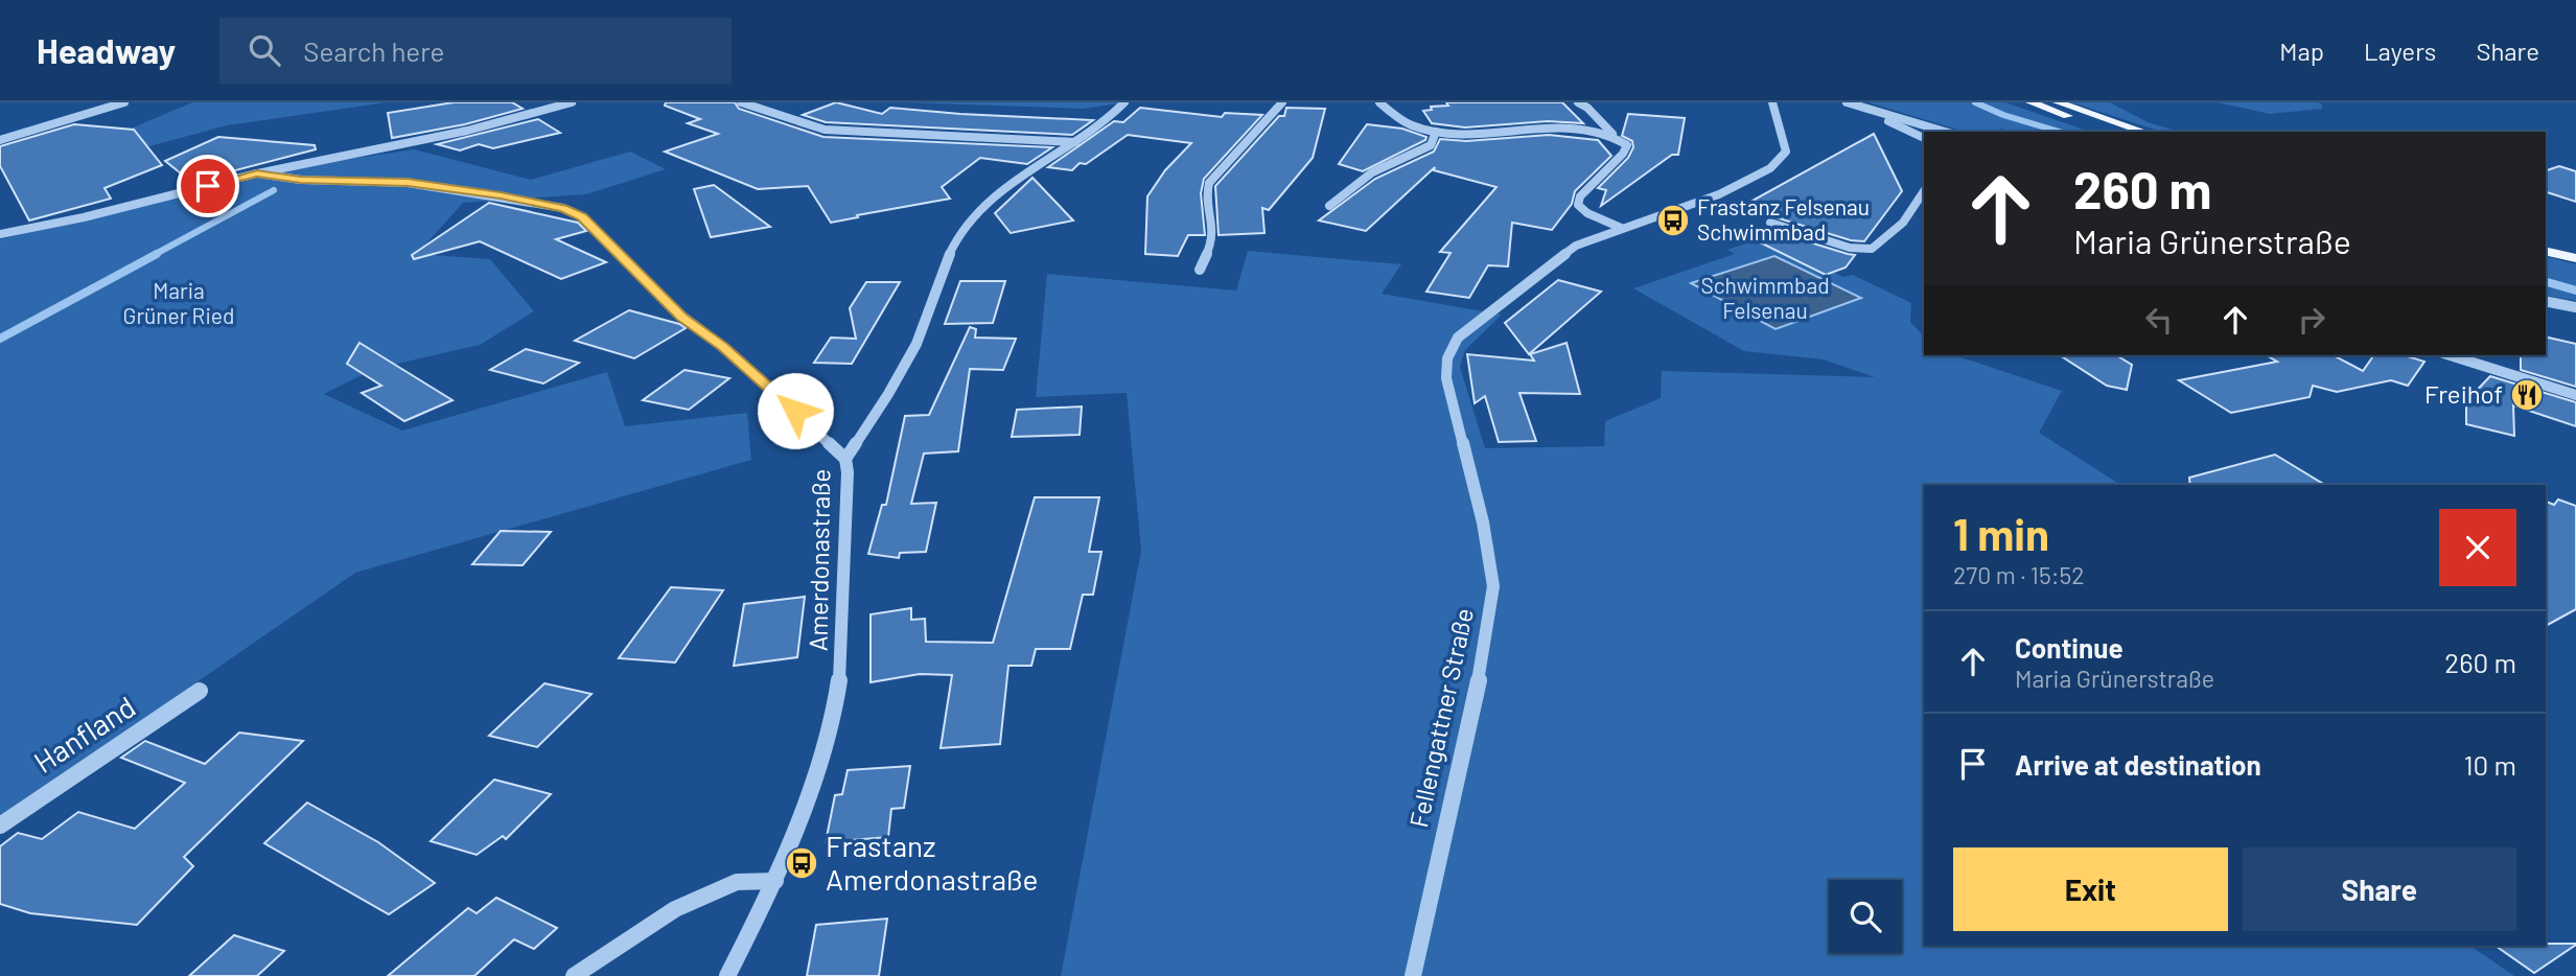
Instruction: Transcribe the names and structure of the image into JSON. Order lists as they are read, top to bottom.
{
  "streets": {
    "street": ["Amerdonastraße", "Fellengattner Straße", "Hanfland"]
  },
  "parks": ["Schwimmbad Felsenau", "Maria Grüner Ried"],
  "places": {
    "bus stop": ["Frastanz Felsenau Schwimmbad", "Frastanz Amerdonastraße"],
    "restaurant": ["Freihof"]
  },
  "page": {
    "header": "Headway",
    "search": "Search here",
    "nav": ["Map", "Layers", "Share"],
    "turn": ["260 m", "Maria Grünerstraße"],
    "heading": ["1 min", "270 m · 15:52"],
    "list": [
      {
        "name": "Continue",
        "note": "Maria Grünerstraße",
        "value": "260 m"
      },
      {
        "name": "Arrive at destination",
        "value": "10 m"
      }
    ],
    "buttons": ["Exit", "Share"]
  }
}
